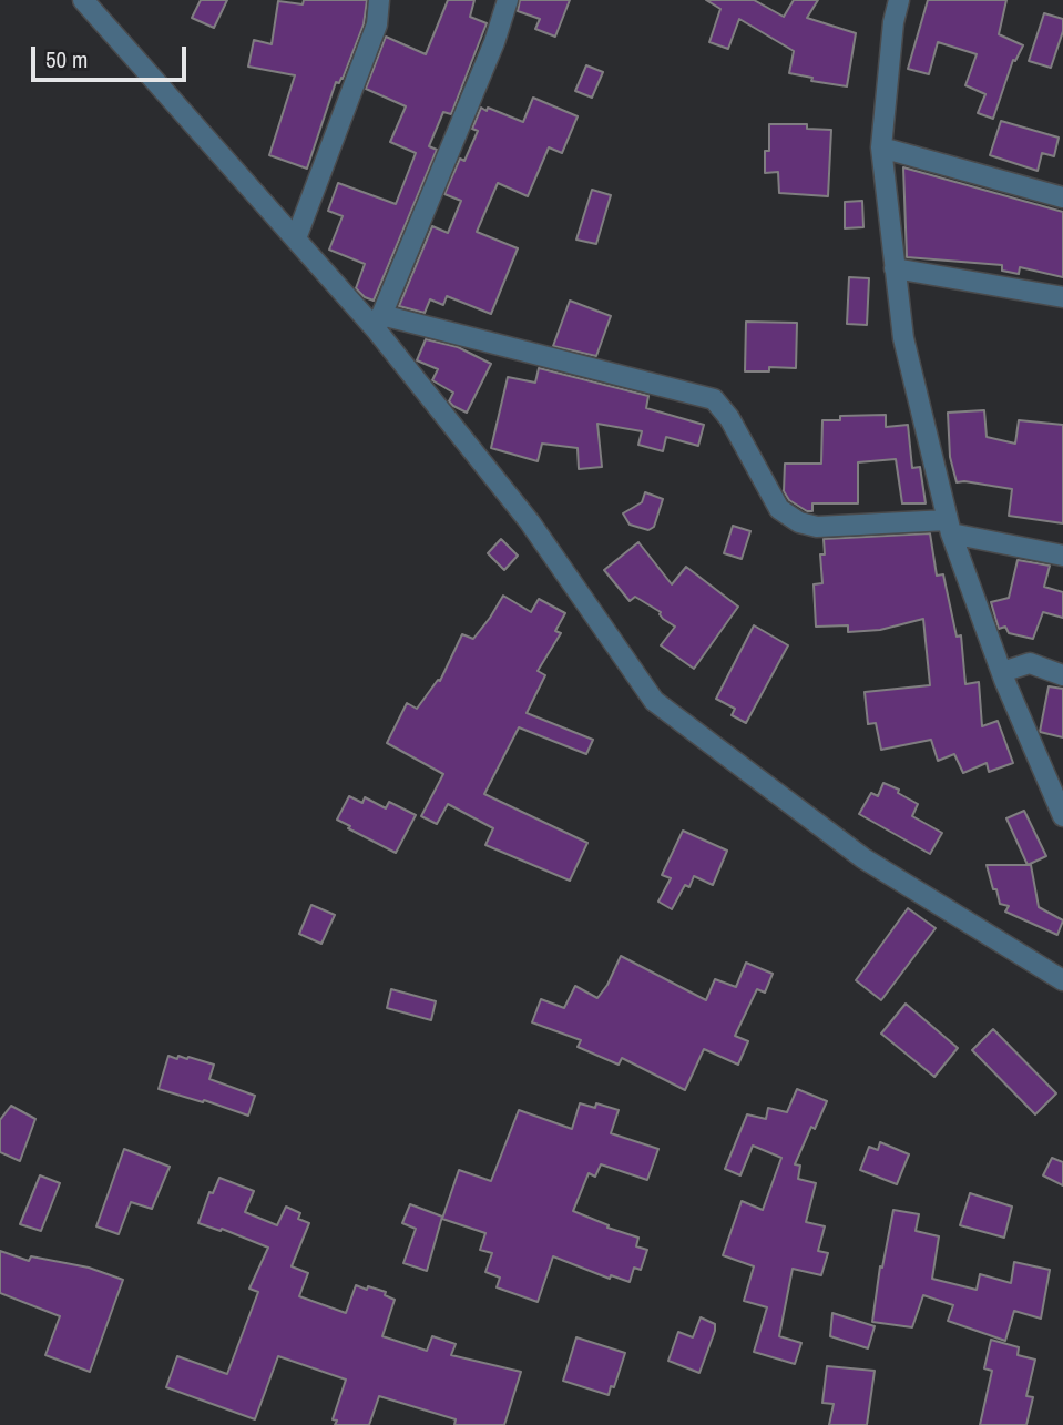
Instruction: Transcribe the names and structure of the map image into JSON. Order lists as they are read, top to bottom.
{
  "scale_bar": "50 m"
}
